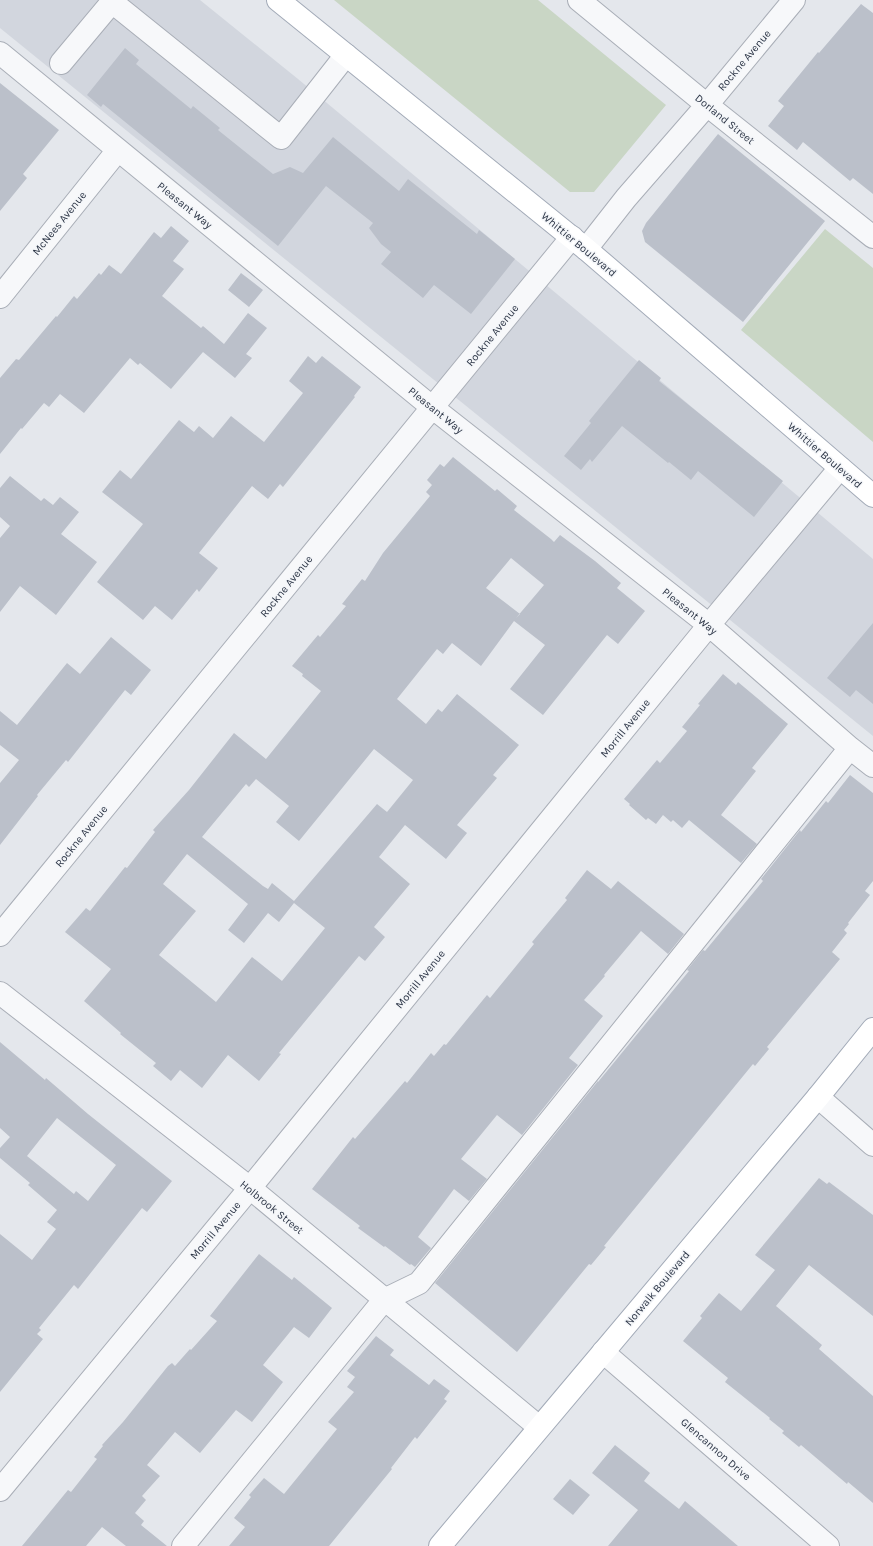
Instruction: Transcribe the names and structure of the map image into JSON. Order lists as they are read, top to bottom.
{
  "streets": {
    "main road": ["Whittier Boulevard", "Norwalk Boulevard"],
    "street": [
      "Rockne Avenue",
      "Dorland Street",
      "Pleasant Way",
      "McNees Avenue",
      "Morrill Avenue",
      "Holbrook Street",
      "Glencannon Drive"
    ]
  },
  "crossings": [
    ["Rockne Avenue", "Dorland Street"],
    ["Rockne Avenue", "Pleasant Way"],
    ["Rockne Avenue", "Whittier Boulevard"],
    ["Pleasant Way", "McNees Avenue"],
    ["Pleasant Way", "Morrill Avenue"],
    ["Whittier Boulevard", "Morrill Avenue"],
    ["Morrill Avenue", "Holbrook Street"],
    ["Holbrook Street", "Norwalk Boulevard"],
    ["Norwalk Boulevard", "Glencannon Drive"]
  ]
}
